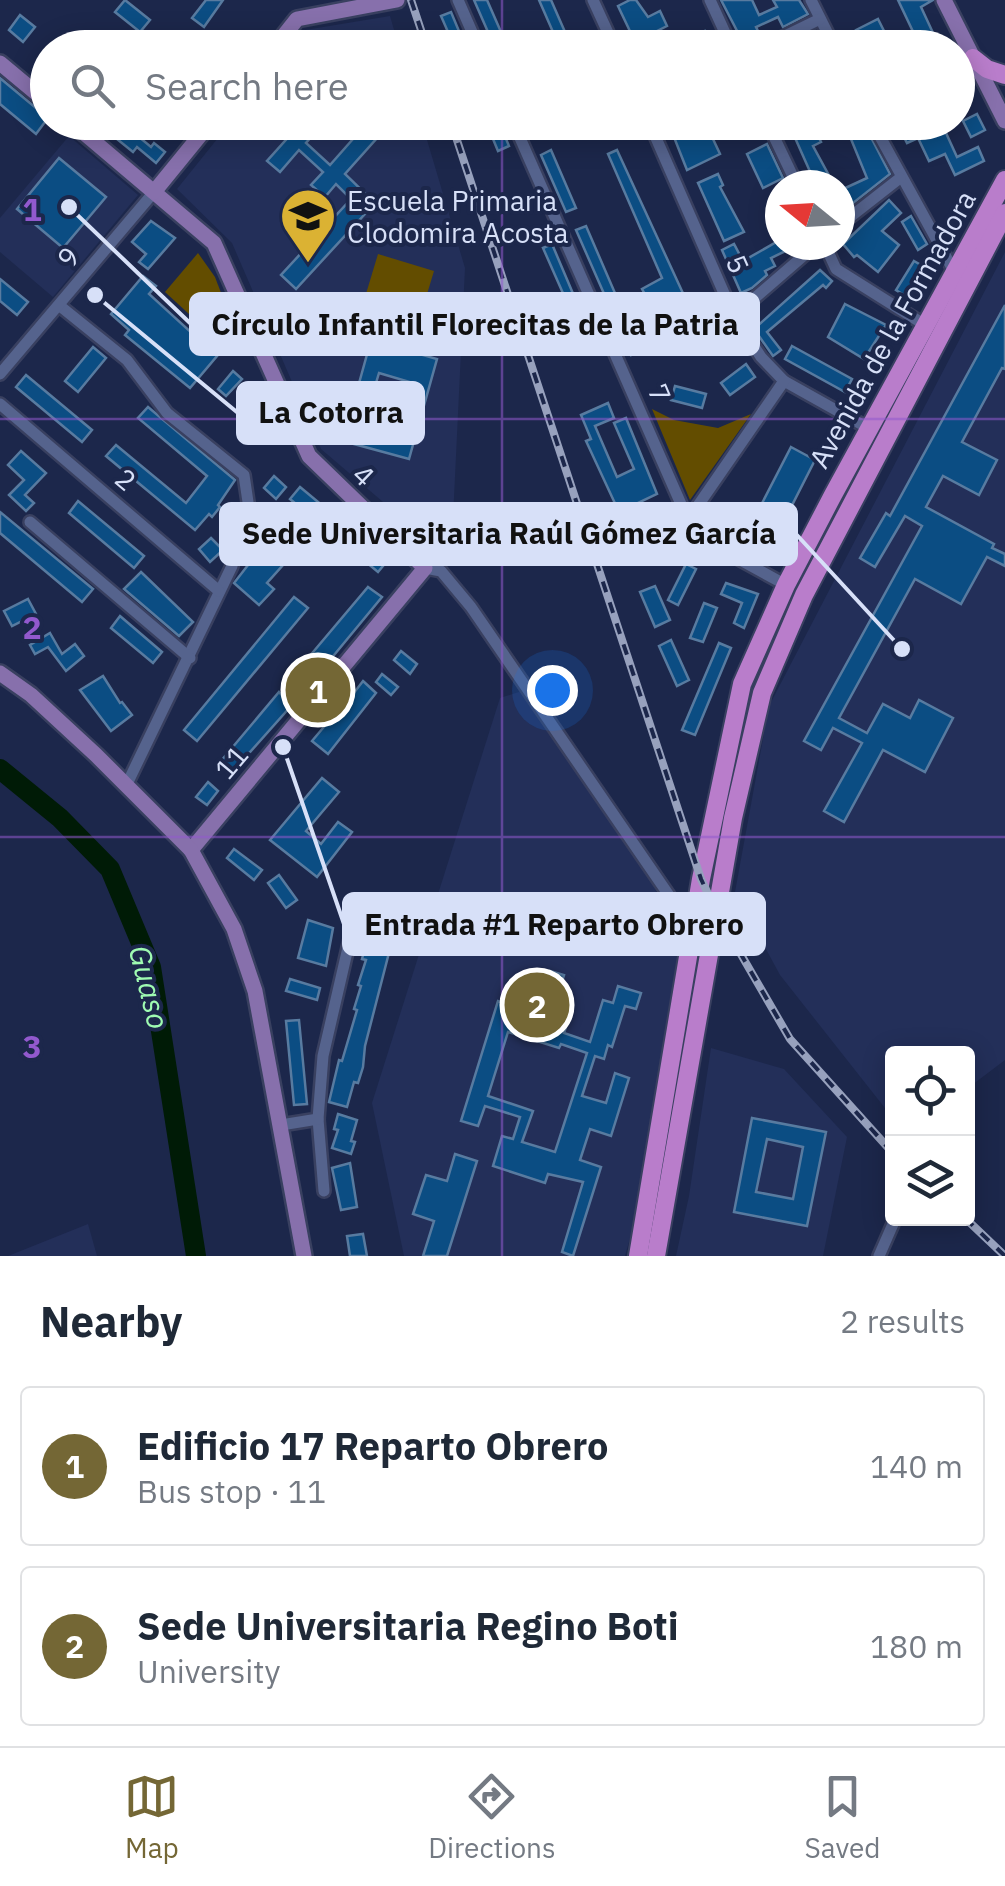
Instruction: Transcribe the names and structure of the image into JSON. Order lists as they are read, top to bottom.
{
  "streets": {
    "main road": ["Avenida de la Formadora"],
    "street": [
      "9",
      "5",
      "7",
      "4",
      "2",
      "11"
    ]
  },
  "crossings": [
    ["9", "4"],
    ["5", "Avenida de la Formadora"],
    ["Avenida de la Formadora", "7"],
    ["Avenida de la Formadora", "4"],
    ["4", "11"]
  ],
  "water": ["Guaso"],
  "places": {
    "other": [
      "Círculo Infantil Florecitas de la Patria",
      "La Cotorra",
      "Sede Universitaria Raúl Gómez García",
      "Entrada #1 Reparto Obrero"
    ],
    "school or university": ["Escuela Primaria Clodomira Acosta"]
  },
  "north": "left",
  "page": {
    "search": "Search here",
    "pins": ["1", "2"],
    "heading": ["Nearby", "2 results"],
    "list": [
      {
        "mark": "1",
        "name": "Edificio 17 Reparto Obrero",
        "note": "Bus stop · 11",
        "value": "140 m"
      },
      {
        "mark": "2",
        "name": "Sede Universitaria Regino Boti",
        "note": "University",
        "value": "180 m"
      }
    ],
    "nav": ["Map", "Directions", "Saved"]
  },
  "grid": {
    "rows": ["1", "2", "3"]
  }
}
